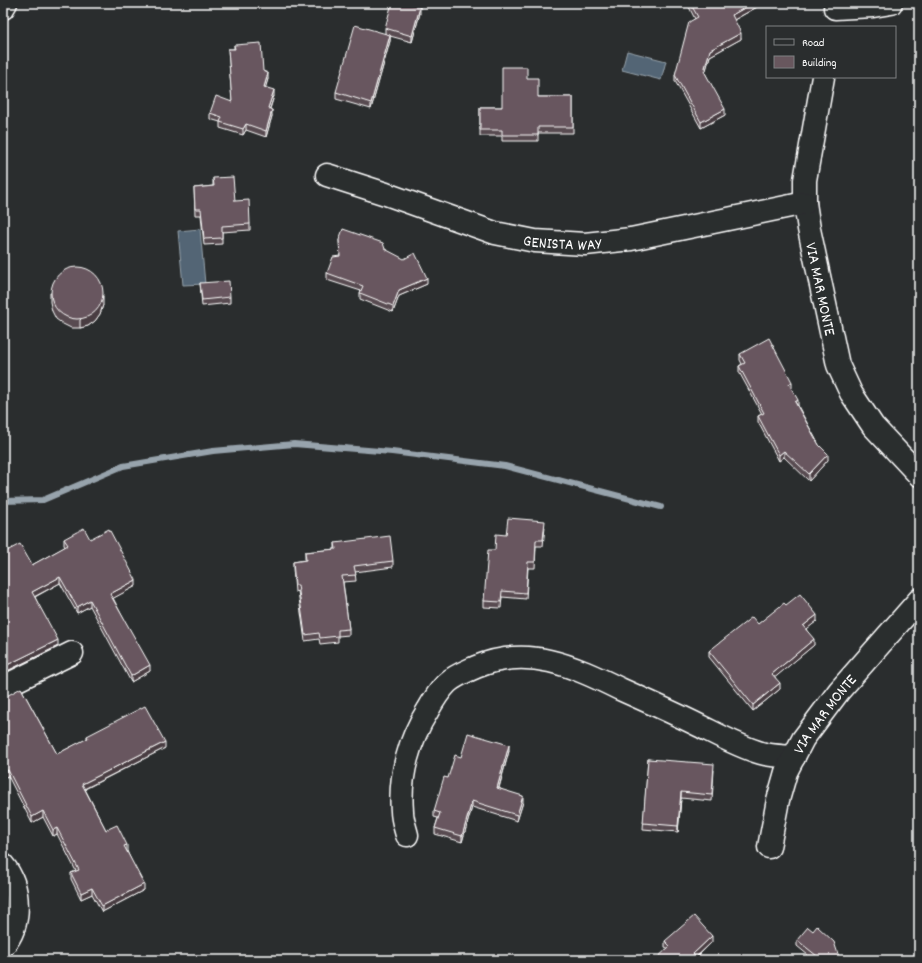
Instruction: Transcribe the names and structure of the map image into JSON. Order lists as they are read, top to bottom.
{
  "streets": {
    "street": ["GENISTA WAY", "VIA MAR MONTE"]
  },
  "crossings": [
    ["GENISTA WAY", "VIA MAR MONTE"]
  ],
  "legend": ["Road", "Building"]
}
